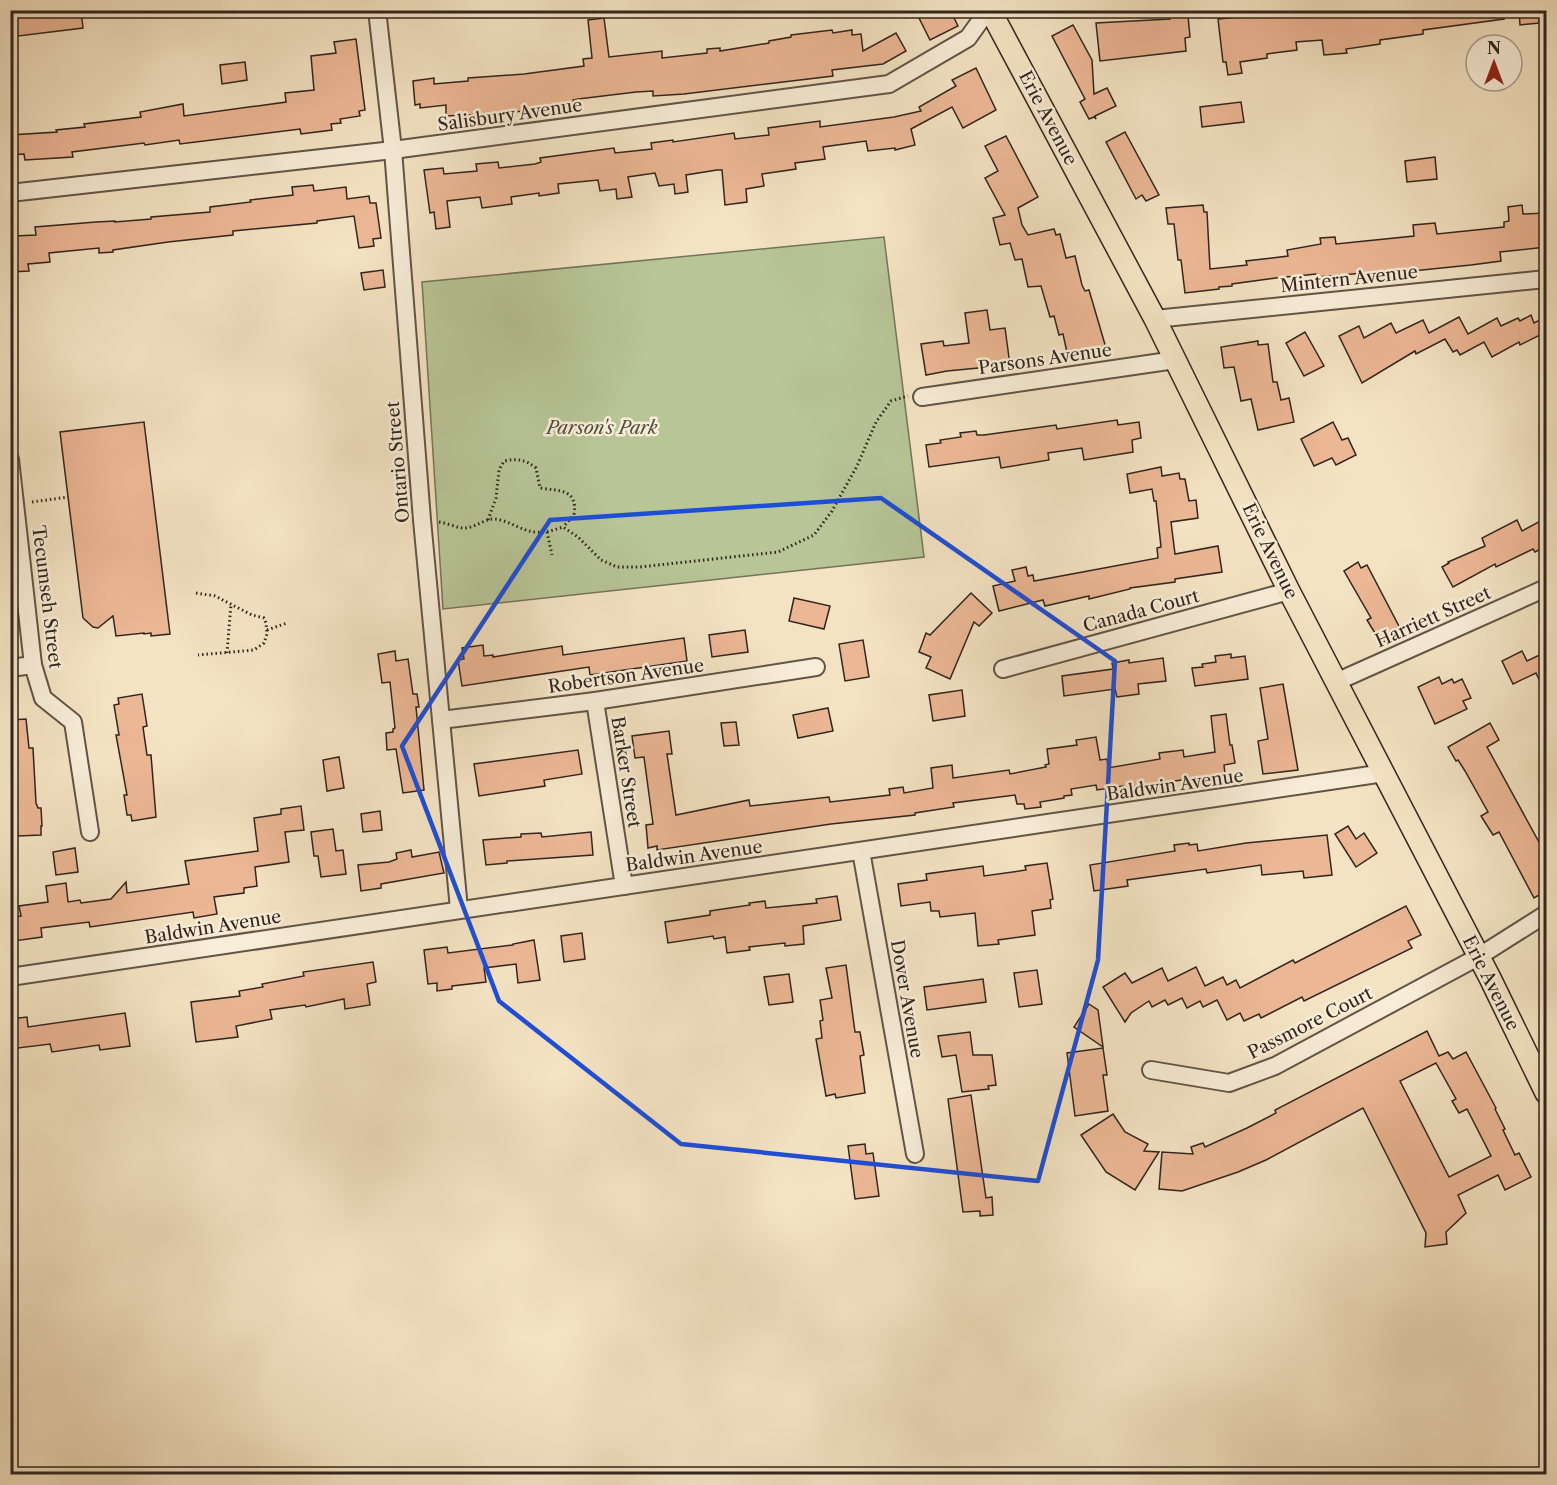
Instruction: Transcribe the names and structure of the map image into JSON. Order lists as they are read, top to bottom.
{
  "streets": {
    "main road": ["Erie Avenue"],
    "street": [
      "Salisbury Avenue",
      "Mintern Avenue",
      "Parsons Avenue",
      "Ontario Street",
      "Tecumseh Street",
      "Canada Court",
      "Harriett Street",
      "Robertson Avenue",
      "Barker Street",
      "Baldwin Avenue",
      "Dover Avenue",
      "Passmore Court"
    ]
  },
  "crossings": [
    ["Salisbury Avenue", "Erie Avenue"],
    ["Salisbury Avenue", "Ontario Street"],
    ["Erie Avenue", "Mintern Avenue"],
    ["Erie Avenue", "Parsons Avenue"],
    ["Erie Avenue", "Canada Court"],
    ["Erie Avenue", "Harriett Street"],
    ["Erie Avenue", "Baldwin Avenue"],
    ["Erie Avenue", "Passmore Court"],
    ["Ontario Street", "Robertson Avenue"],
    ["Ontario Street", "Baldwin Avenue"],
    ["Robertson Avenue", "Barker Street"],
    ["Barker Street", "Baldwin Avenue"],
    ["Baldwin Avenue", "Dover Avenue"]
  ],
  "parks": ["Parson's Park"],
  "north": "top"
}
